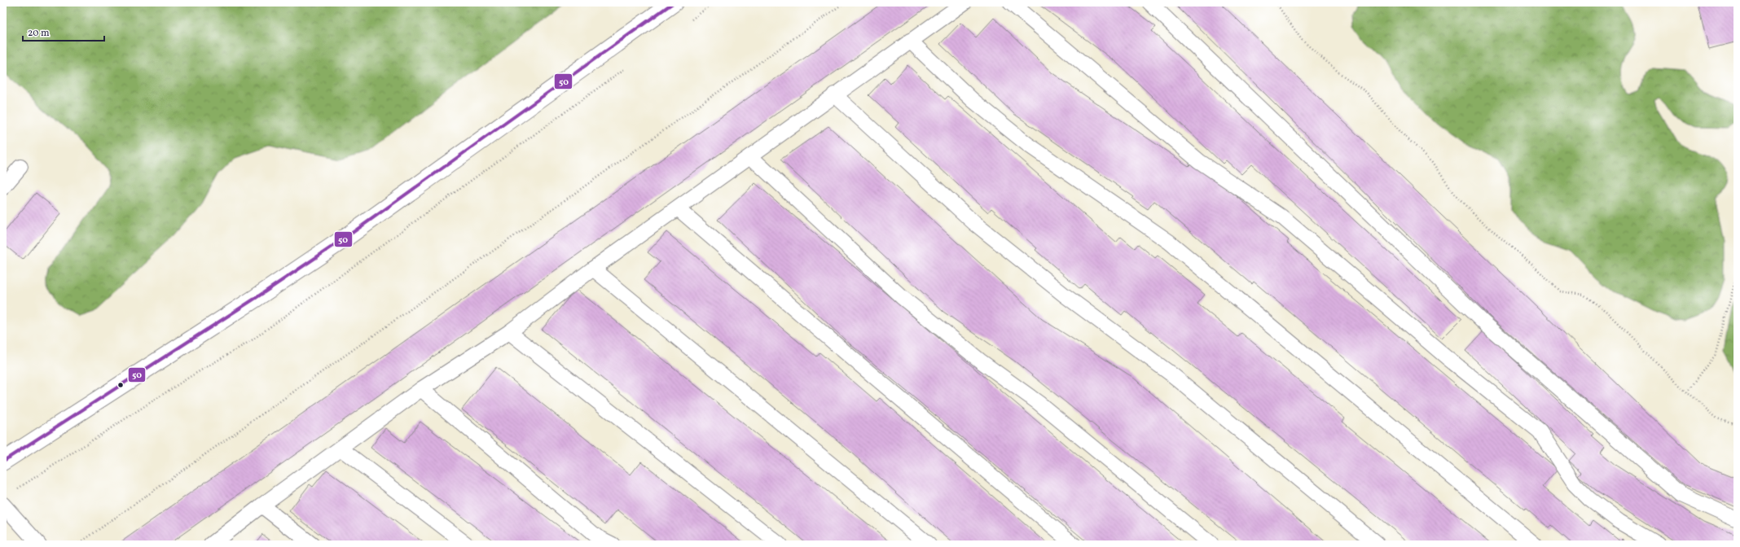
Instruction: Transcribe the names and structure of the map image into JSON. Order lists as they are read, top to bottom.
{
  "lines": ["transit line 50"],
  "scale_bar": "20 m"
}
